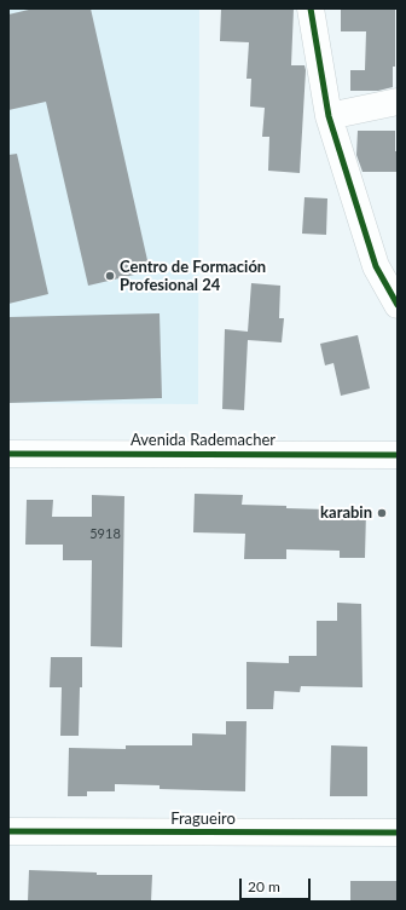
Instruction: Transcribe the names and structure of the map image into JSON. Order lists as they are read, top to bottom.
{
  "streets": {
    "street": ["Avenida Rademacher", "Fragueiro"]
  },
  "places": ["Centro de Formación Profesional 24", "karabin"],
  "house_numbers": ["5918"],
  "scale_bar": "20 m"
}
